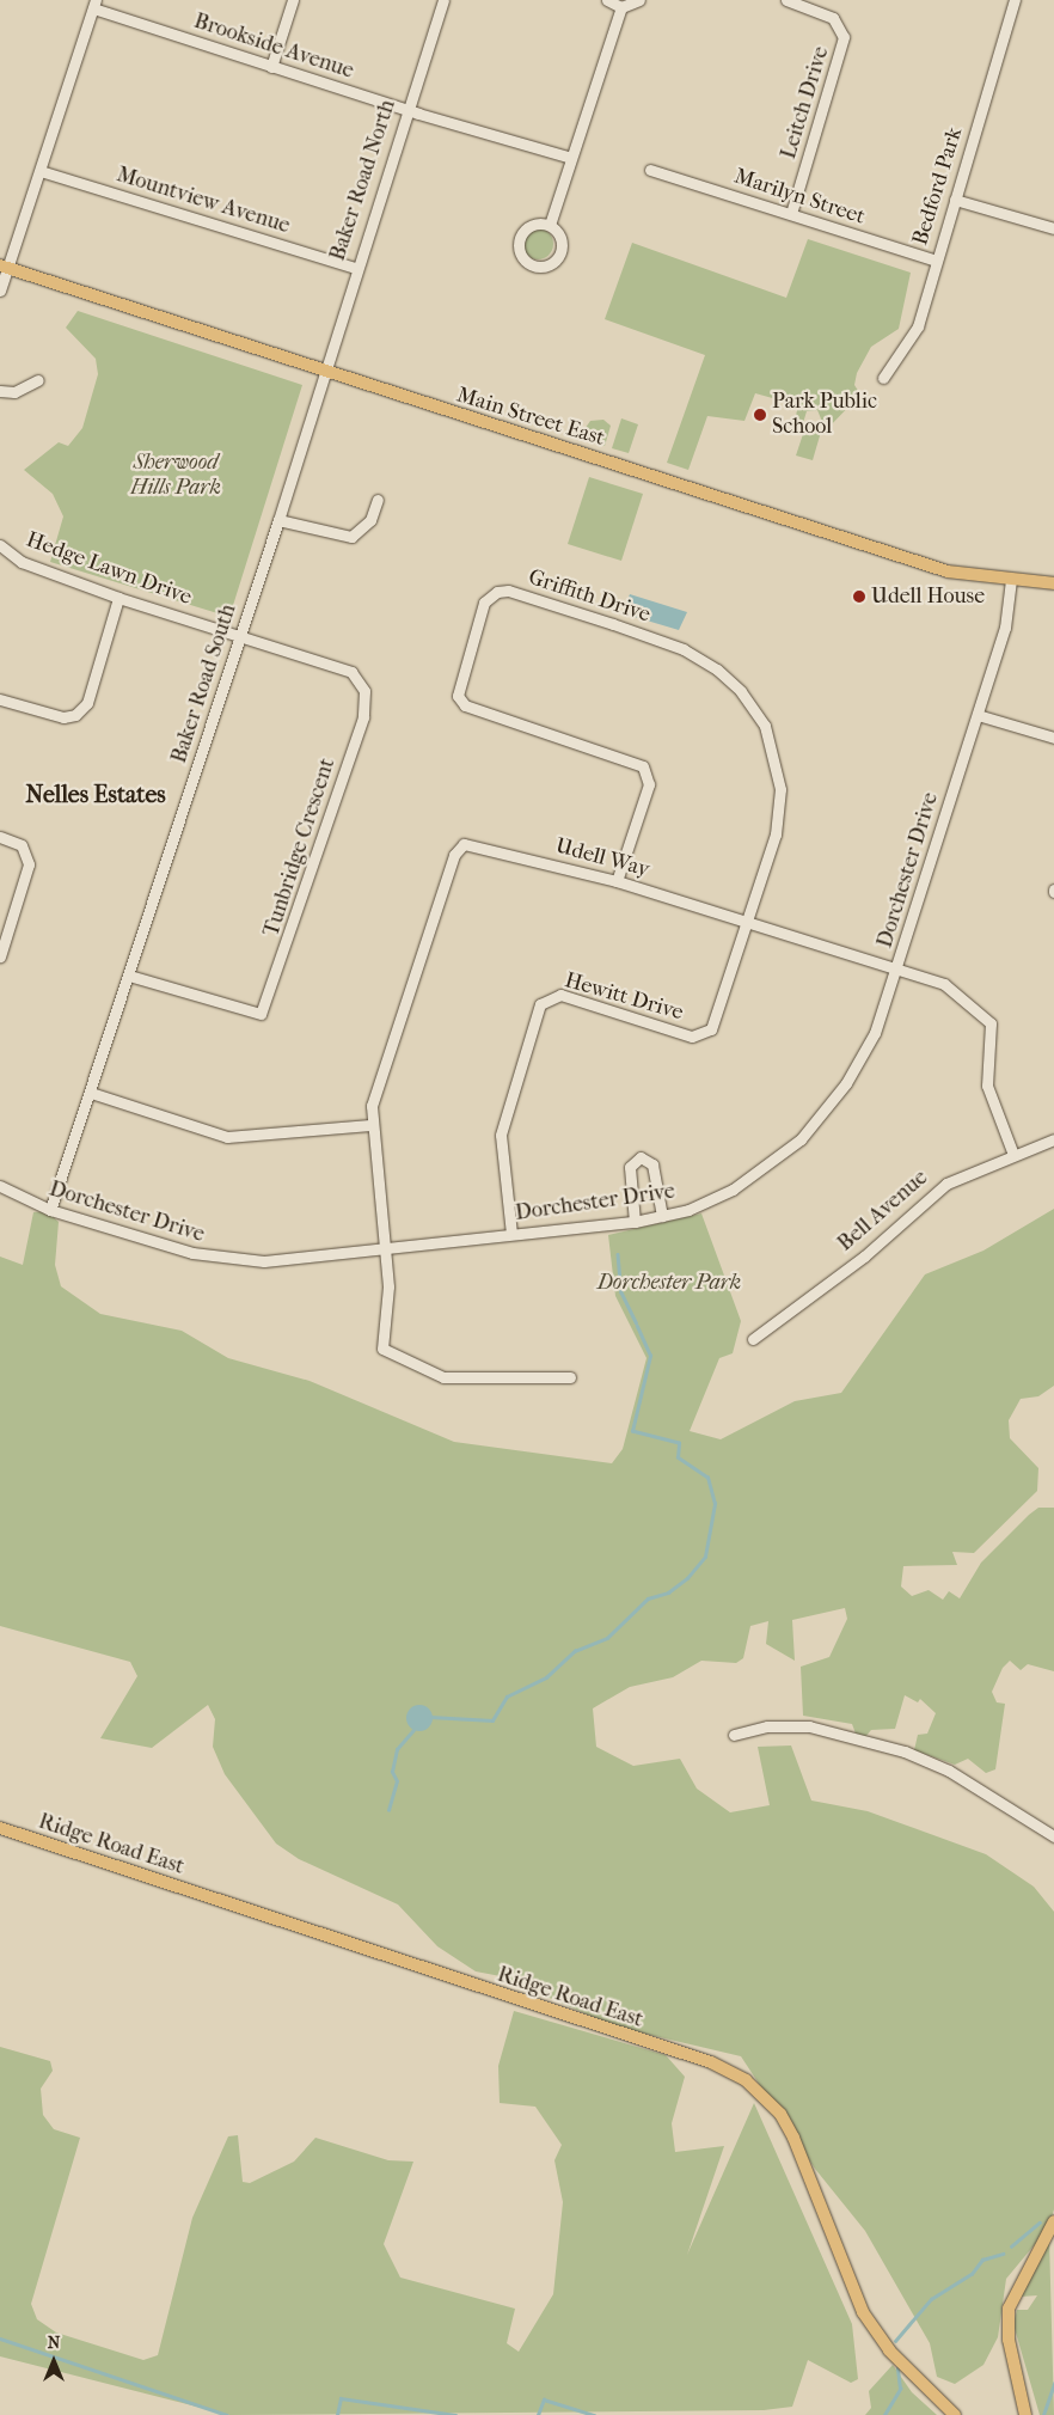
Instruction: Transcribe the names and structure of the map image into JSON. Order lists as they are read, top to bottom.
{
  "streets": {
    "main road": ["Main Street East", "Ridge Road East"],
    "street": [
      "Brookside Avenue",
      "Leitch Drive",
      "Baker Road North",
      "Bedford Park",
      "Marilyn Street",
      "Mountview Avenue",
      "Hedge Lawn Drive",
      "Griffith Drive",
      "Baker Road South",
      "Tunbridge Crescent",
      "Udell Way",
      "Dorchester Drive",
      "Hewitt Drive",
      "Bell Avenue"
    ]
  },
  "crossings": [
    ["Brookside Avenue", "Baker Road North"],
    ["Leitch Drive", "Marilyn Street"],
    ["Baker Road North", "Mountview Avenue"],
    ["Baker Road North", "Main Street East"],
    ["Baker Road North", "Baker Road South"],
    ["Bedford Park", "Marilyn Street"],
    ["Main Street East", "Baker Road South"],
    ["Main Street East", "Dorchester Drive"],
    ["Hedge Lawn Drive", "Baker Road South"],
    ["Hedge Lawn Drive", "Tunbridge Crescent"],
    ["Griffith Drive", "Udell Way"],
    ["Griffith Drive", "Hewitt Drive"],
    ["Baker Road South", "Tunbridge Crescent"],
    ["Baker Road South", "Dorchester Drive"],
    ["Udell Way", "Dorchester Drive"],
    ["Udell Way", "Hewitt Drive"],
    ["Udell Way", "Bell Avenue"],
    ["Dorchester Drive", "Hewitt Drive"]
  ],
  "districts": ["Nelles Estates"],
  "parks": ["Sherwood Hills Park", "Dorchester Park"],
  "places": ["Park Public School", "Udell House"],
  "north": "top"
}
